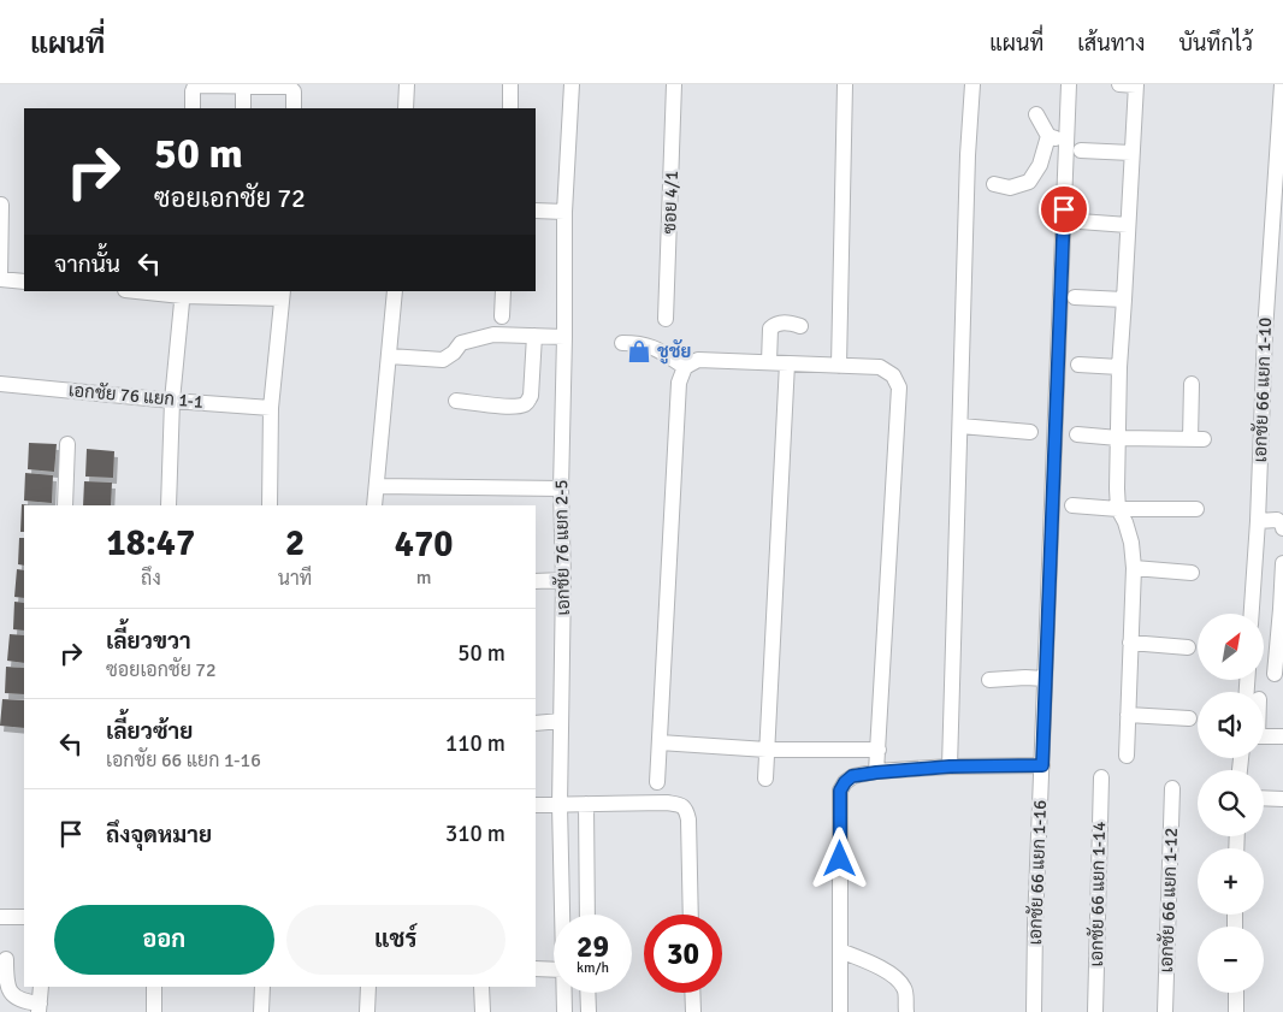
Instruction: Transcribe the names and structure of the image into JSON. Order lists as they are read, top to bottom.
{
  "streets": {
    "street": [
      "ซอย 4/1",
      "เอกชัย 66 แยก 1-10",
      "เอกชัย 76 แยก 1-1",
      "เอกชัย 76 แยก 2-5",
      "เอกชัย 66 แยก 1-16",
      "เอกชัย 66 แยก 1-14",
      "เอกชัย 66 แยก 1-12"
    ]
  },
  "places": {
    "shop": ["ชูชัย"]
  },
  "north": "top right",
  "page": {
    "header": "แผนที่",
    "nav": ["แผนที่", "เส้นทาง", "บันทึกไว้"],
    "turn": ["50 m", "ซอยเอกชัย 72"],
    "then": "จากนั้น",
    "eta": [
      "18:47",
      "ถึง",
      "2",
      "นาที",
      "470",
      "m"
    ],
    "list": [
      {
        "name": "เลี้ยวขวา",
        "note": "ซอยเอกชัย 72",
        "value": "50 m"
      },
      {
        "name": "เลี้ยวซ้าย",
        "note": "เอกชัย 66 แยก 1-16",
        "value": "110 m"
      },
      {
        "name": "ถึงจุดหมาย",
        "value": "310 m"
      }
    ],
    "map_buttons": ["+", "−"],
    "buttons": ["ออก", "แชร์"],
    "speed": "29 km/h",
    "limit": "30"
  }
}
